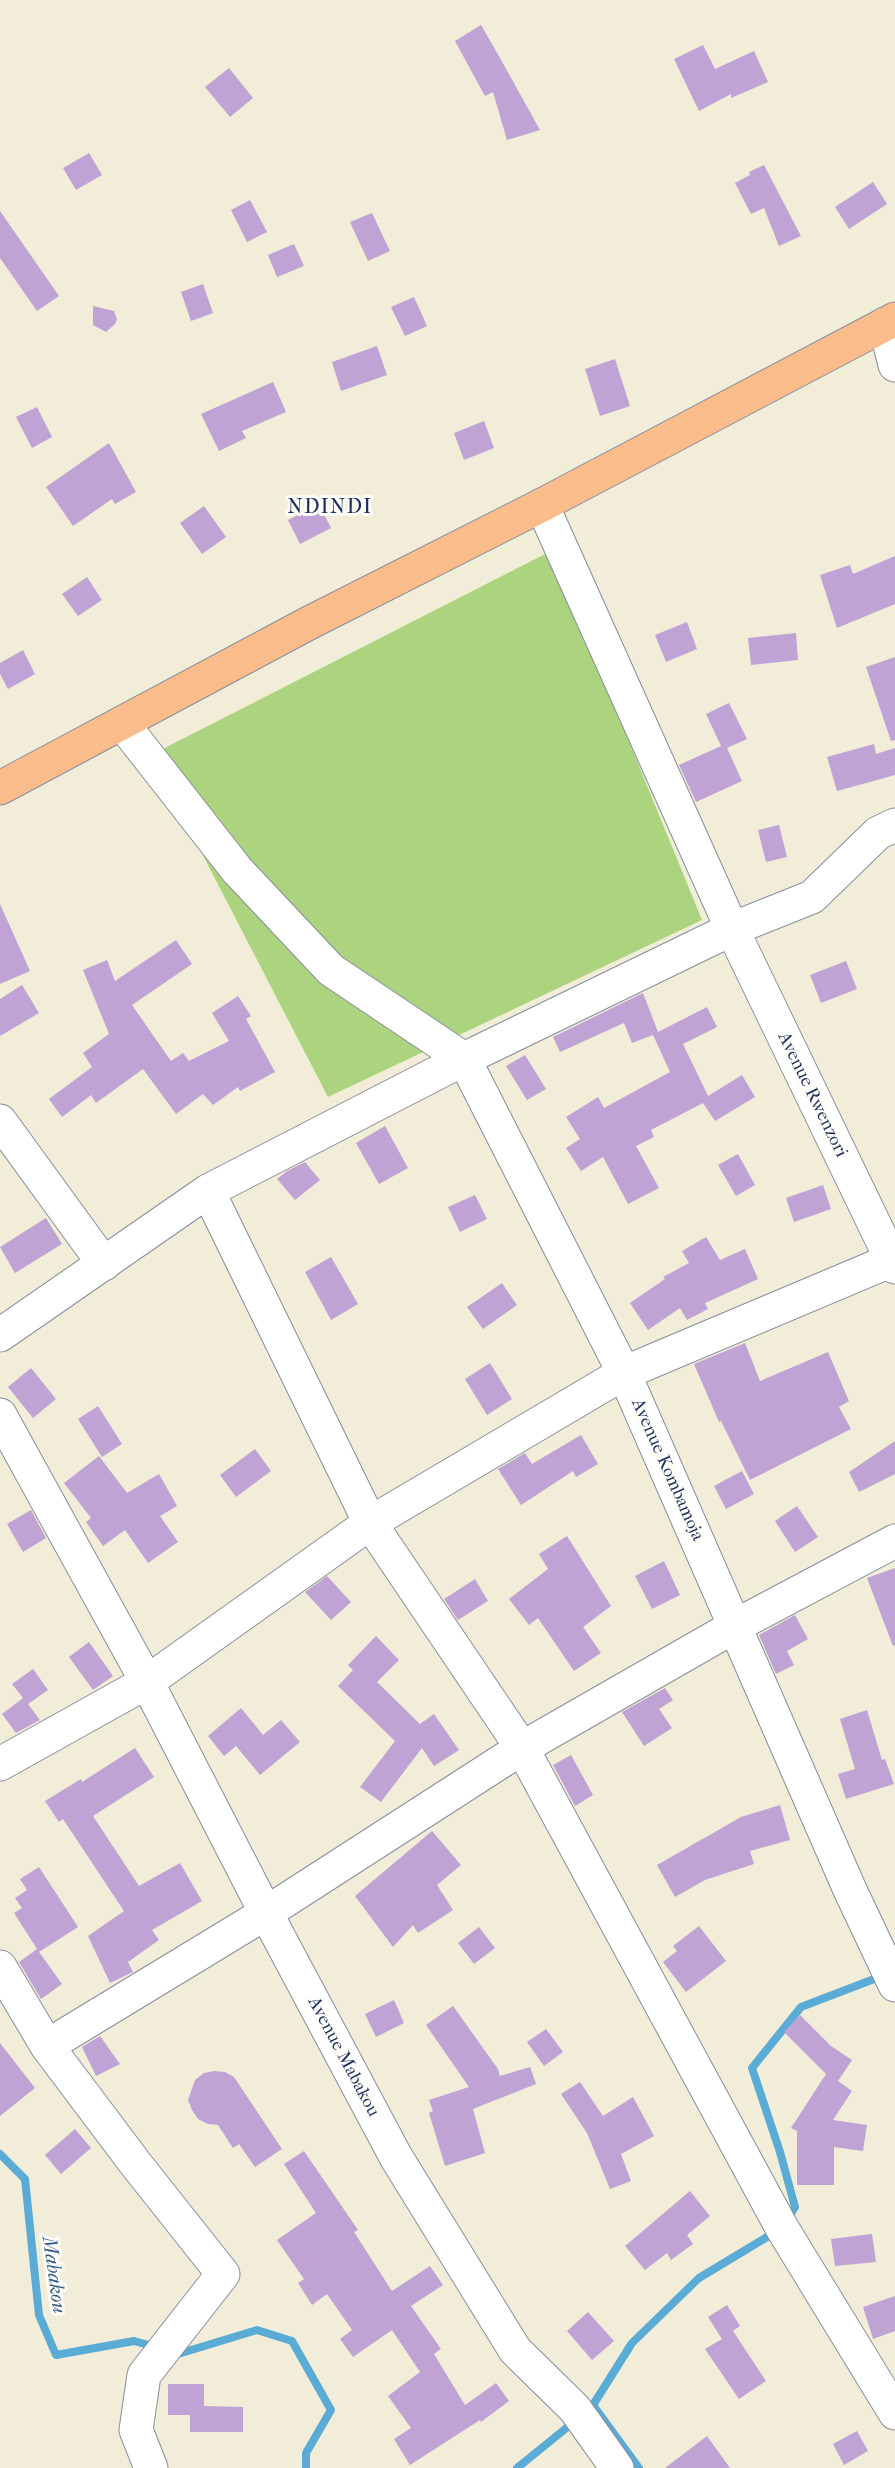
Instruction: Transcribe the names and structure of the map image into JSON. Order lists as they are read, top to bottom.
{
  "streets": {
    "street": ["Avenue Rwenzori", "Avenue Kombamoja", "Avenue Mabakou"]
  },
  "districts": ["NDINDI"],
  "water": ["Mabakou"]
}
